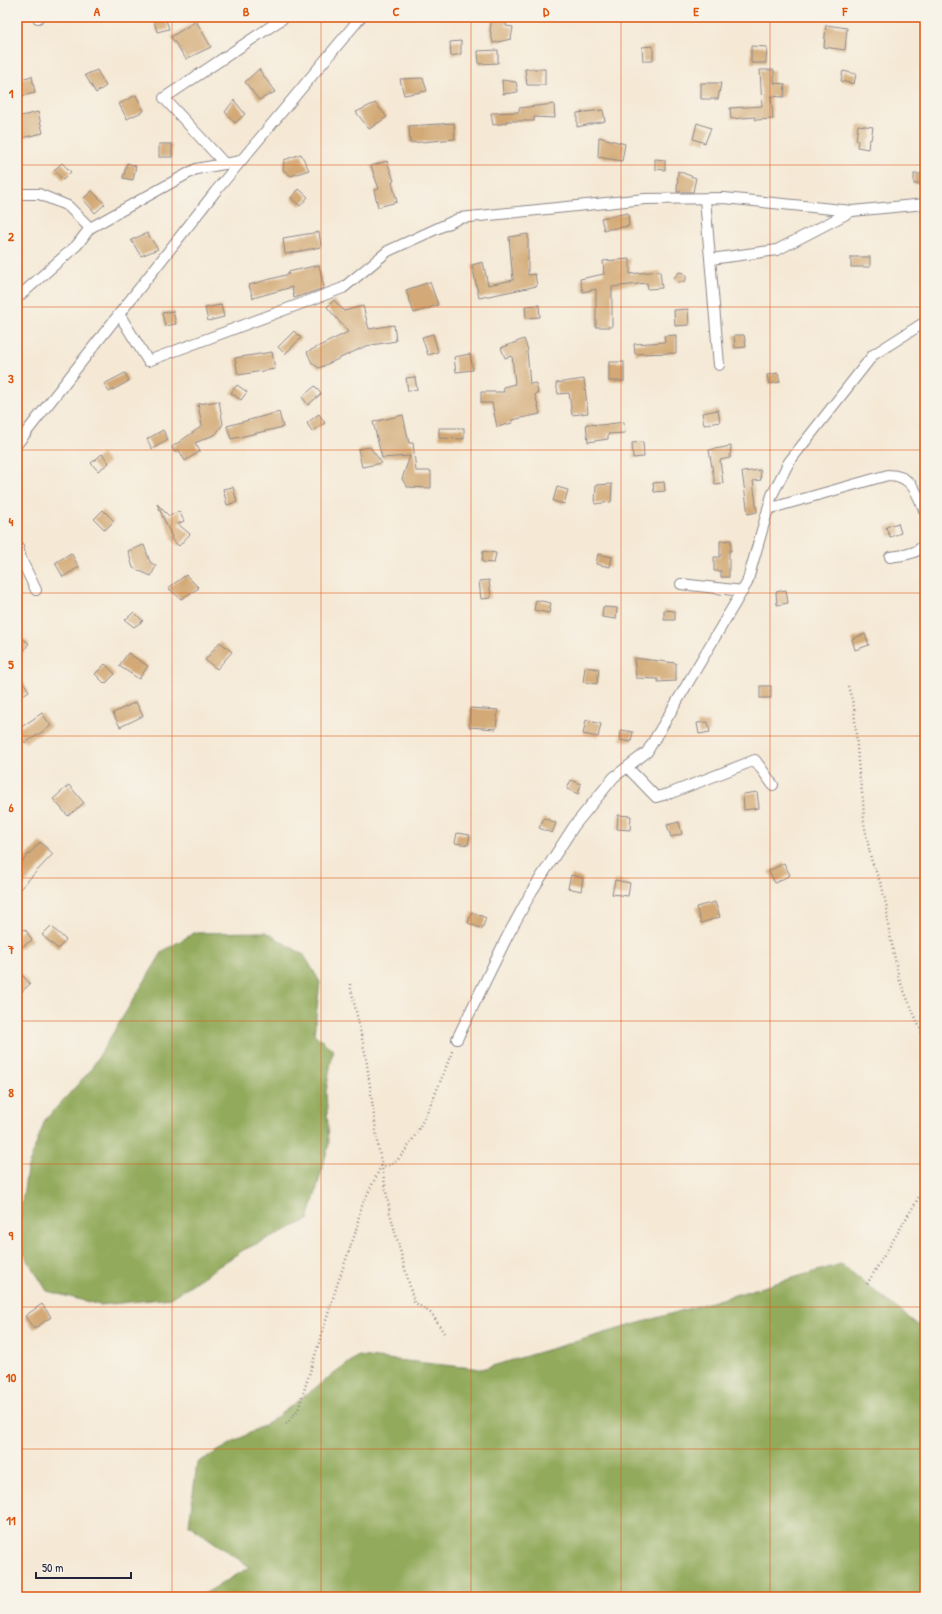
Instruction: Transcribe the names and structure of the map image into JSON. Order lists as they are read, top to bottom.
{
  "scale_bar": "50 m",
  "grid": {
    "columns": [
      "A",
      "B",
      "C",
      "D",
      "E",
      "F"
    ],
    "rows": [
      "1",
      "2",
      "3",
      "4",
      "5",
      "6",
      "7",
      "8",
      "9",
      "10",
      "11"
    ]
  }
}
